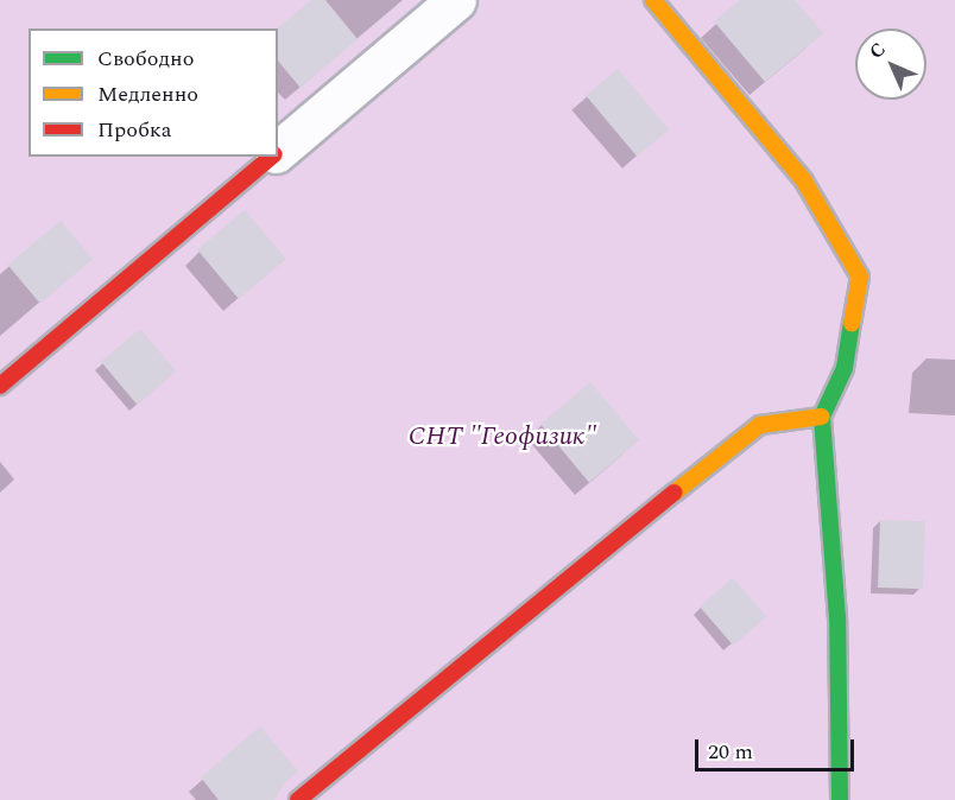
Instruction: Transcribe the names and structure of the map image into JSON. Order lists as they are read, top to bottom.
{
  "parks": ["СНТ \"Геофизик\""],
  "legend": ["Свободно", "Медленно", "Пробка"],
  "scale_bar": "20 m",
  "north": "top left"
}
